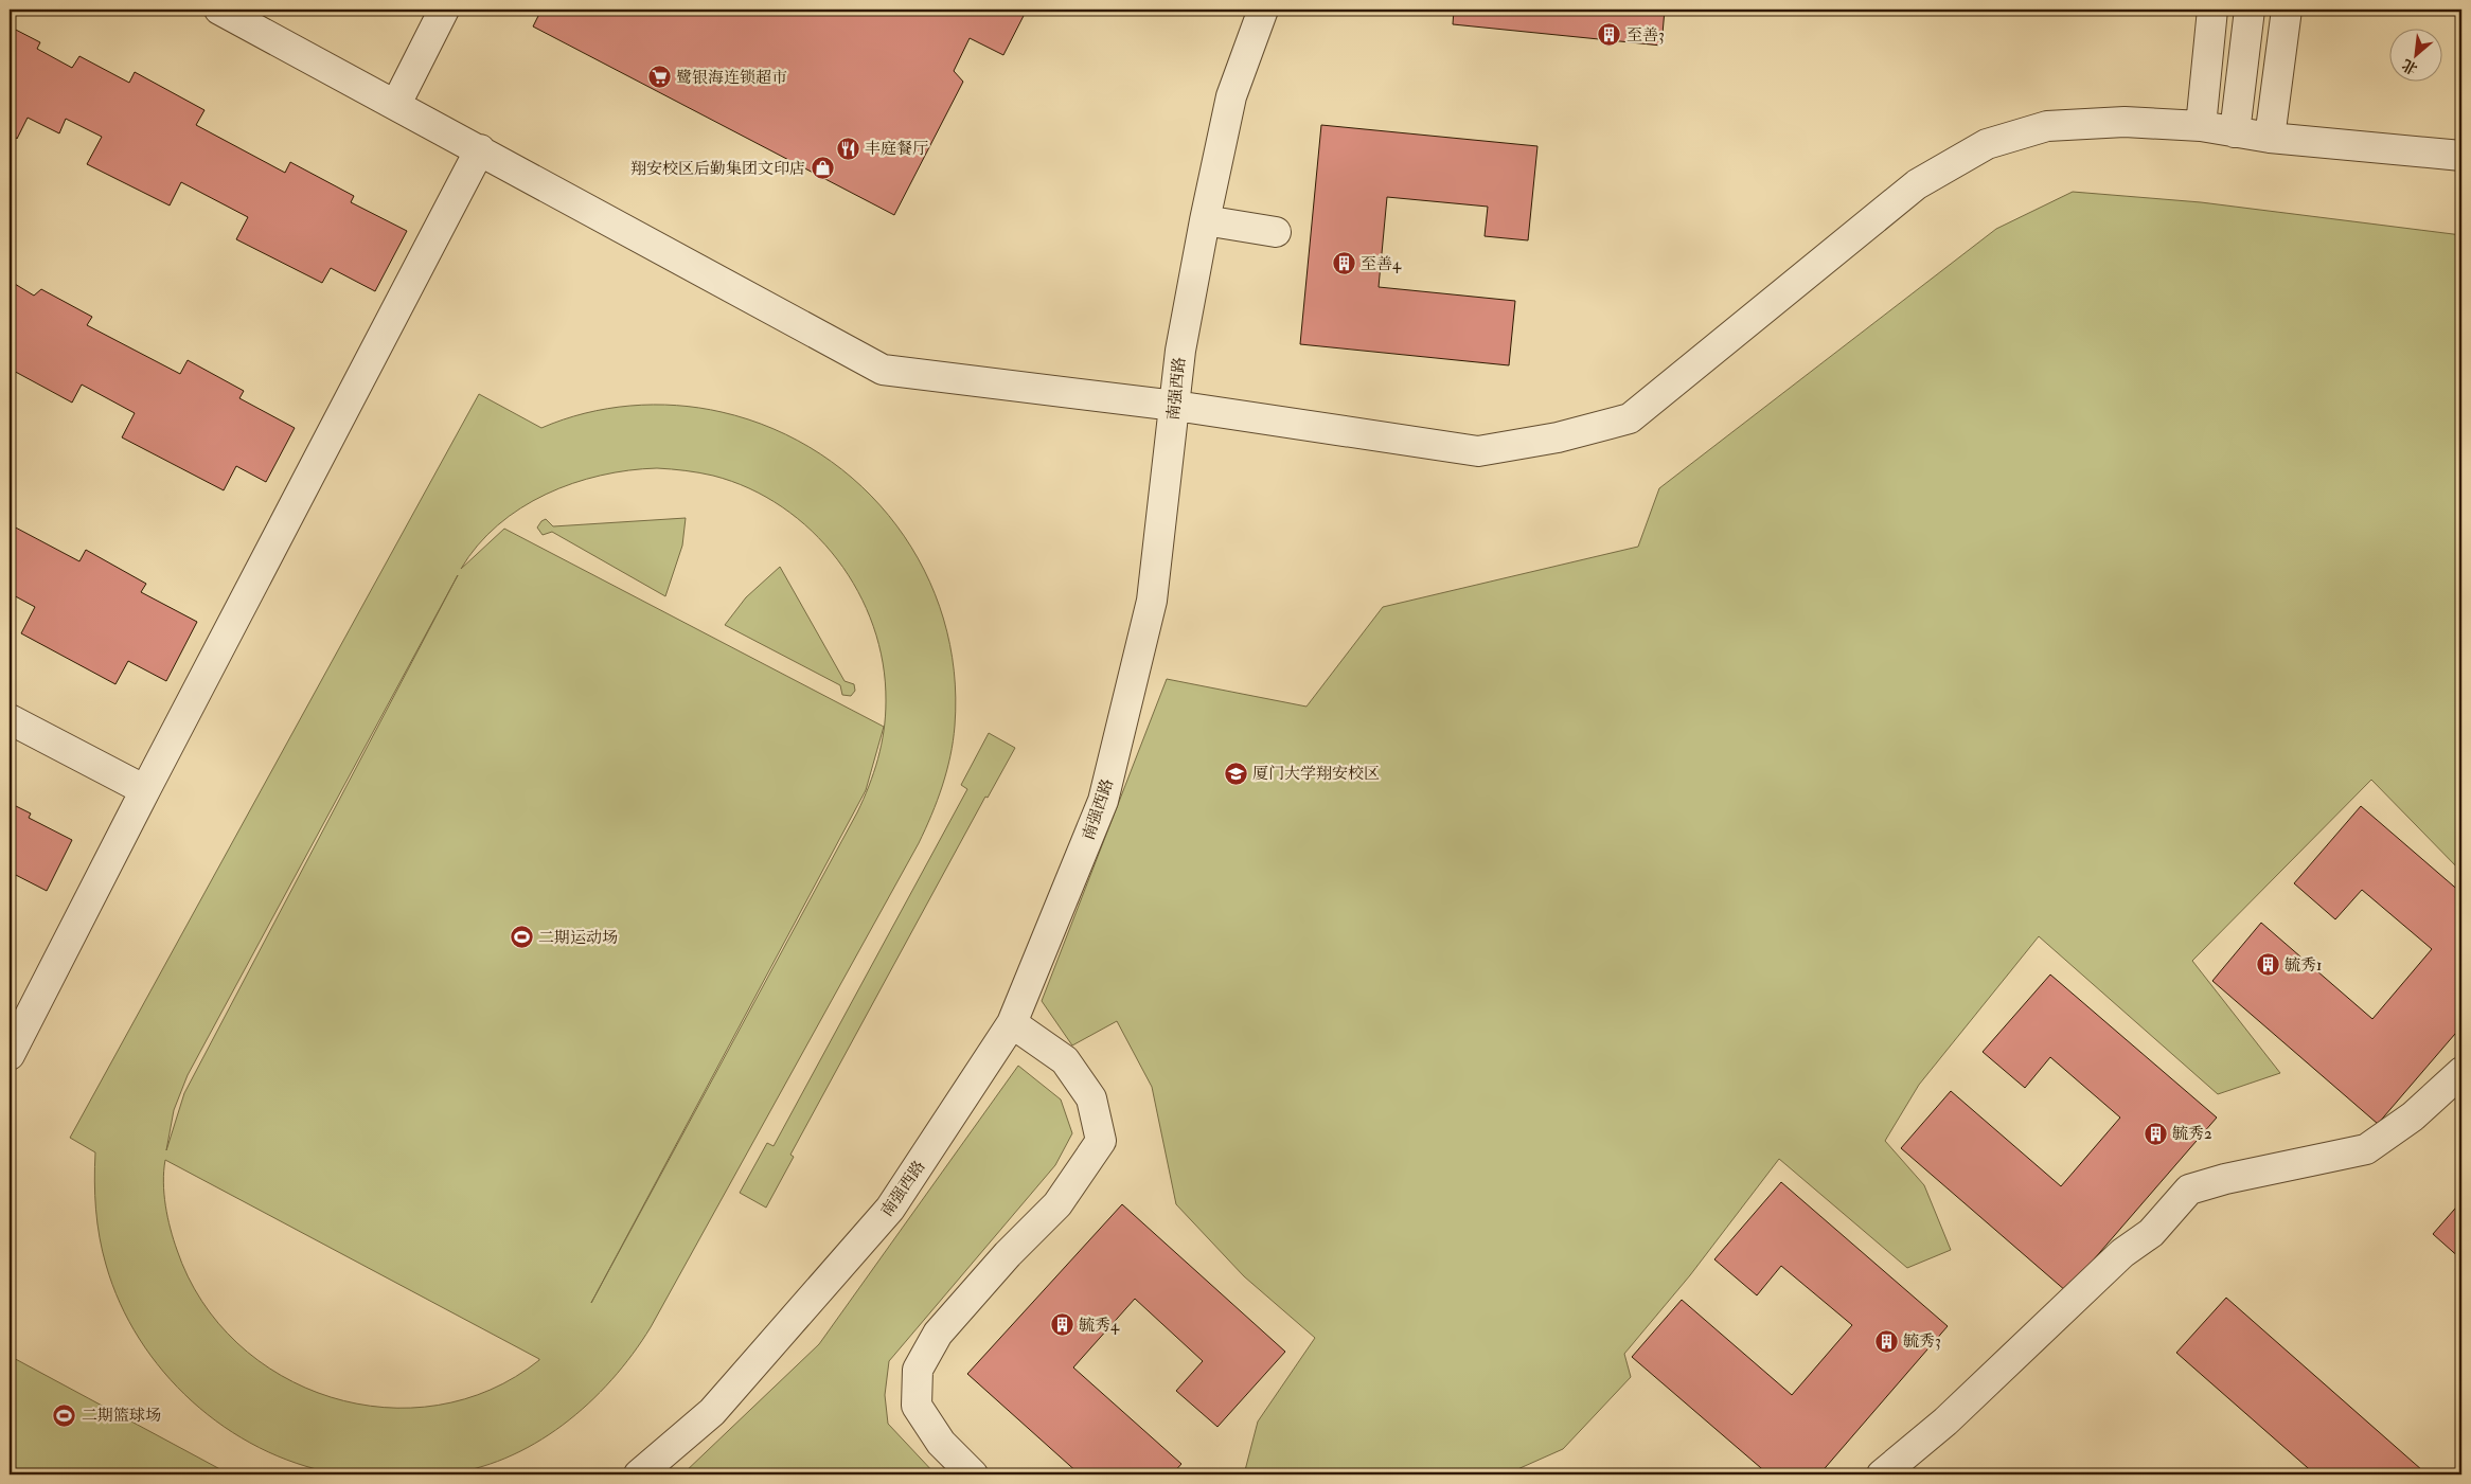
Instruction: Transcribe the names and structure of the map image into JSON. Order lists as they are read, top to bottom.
{
  "streets": {
    "street": ["南强西路"]
  },
  "places": {
    "building": [
      "至善3",
      "至善4",
      "毓秀1",
      "毓秀2",
      "毓秀4",
      "毓秀3"
    ],
    "supermarket": ["鹭银海连锁超市"],
    "restaurant": ["丰庭餐厅"],
    "shop": ["翔安校区后勤集团文印店"],
    "school or university": ["厦门大学翔安校区"],
    "sports": ["二期运动场", "二期篮球场"]
  },
  "north": "bottom left"
}
